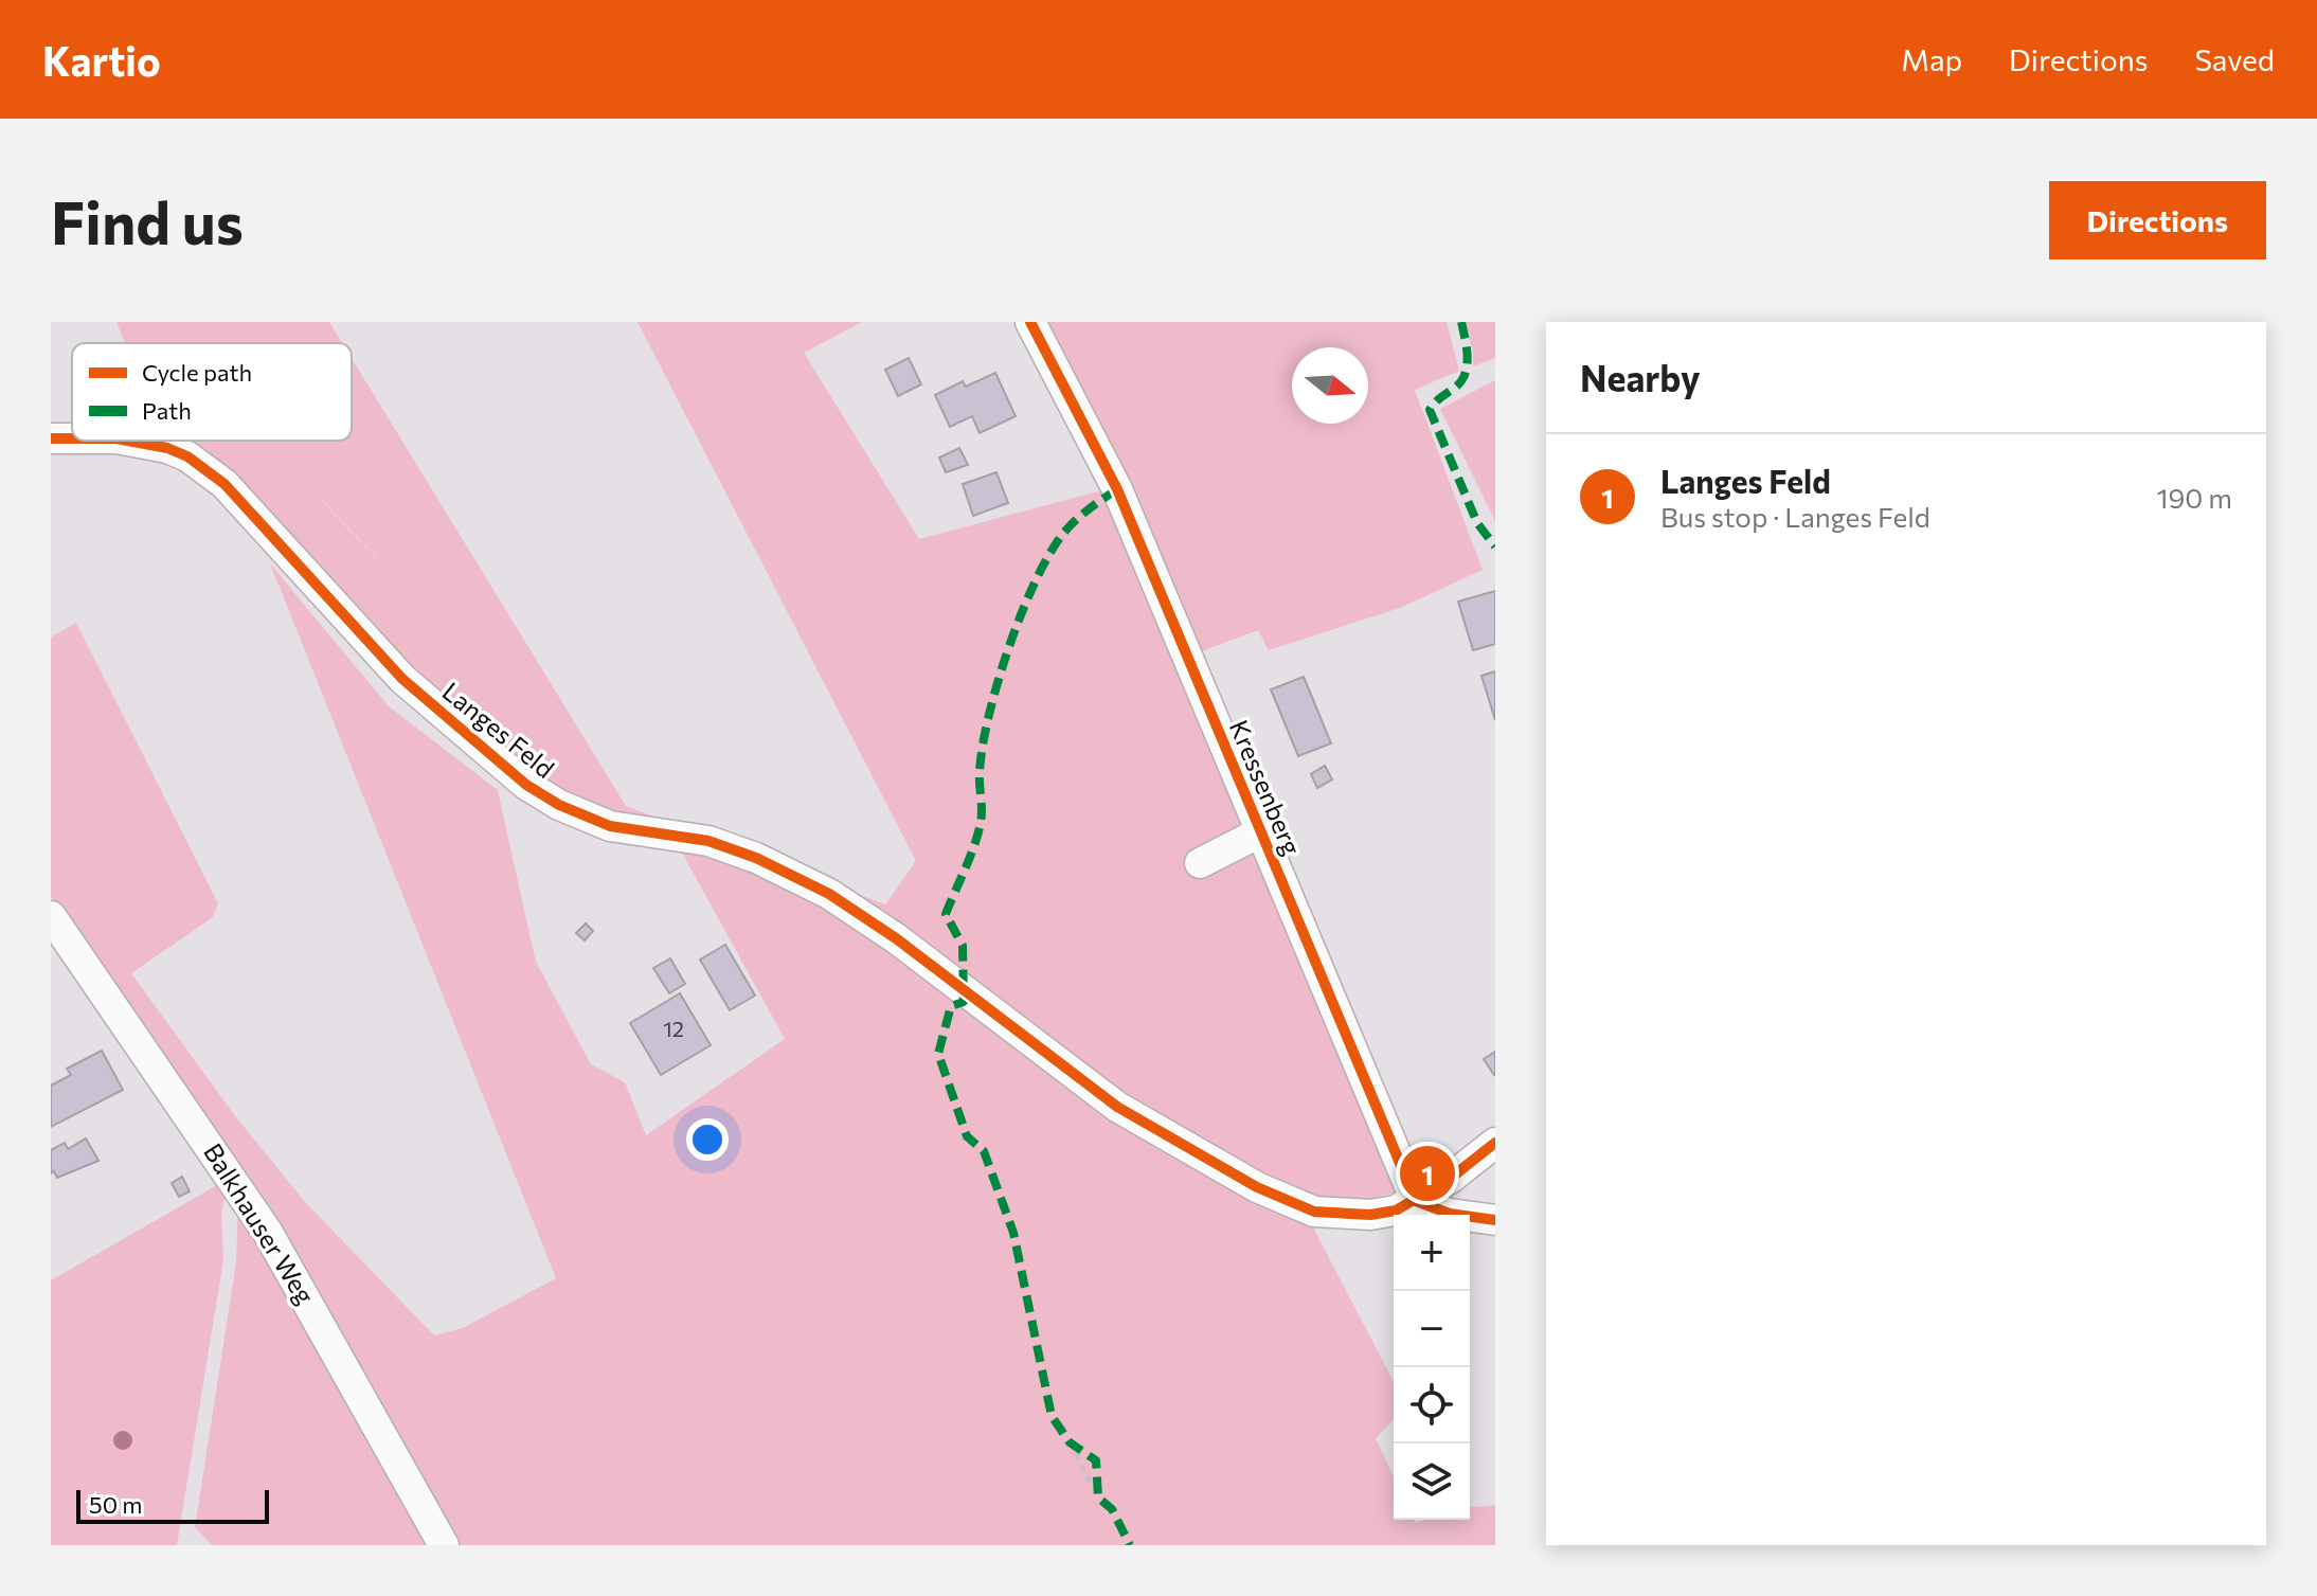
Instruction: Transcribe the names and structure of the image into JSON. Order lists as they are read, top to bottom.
{
  "streets": {
    "street": ["Langes Feld", "Kressenberg", "Balkhauser Weg"]
  },
  "crossings": [
    ["Langes Feld", "Kressenberg"]
  ],
  "house_numbers": ["12"],
  "legend": ["Cycle path", "Path"],
  "scale_bar": "50 m",
  "north": "right",
  "page": {
    "header": "Kartio",
    "nav": ["Map", "Directions", "Saved"],
    "buttons": "Directions",
    "title": "Find us",
    "heading": "Nearby",
    "list": [
      {
        "mark": "1",
        "name": "Langes Feld",
        "note": "Bus stop · Langes Feld",
        "value": "190 m"
      }
    ],
    "pins": "1",
    "map_buttons": ["+", "−"],
    "scale": "50 m"
  }
}
